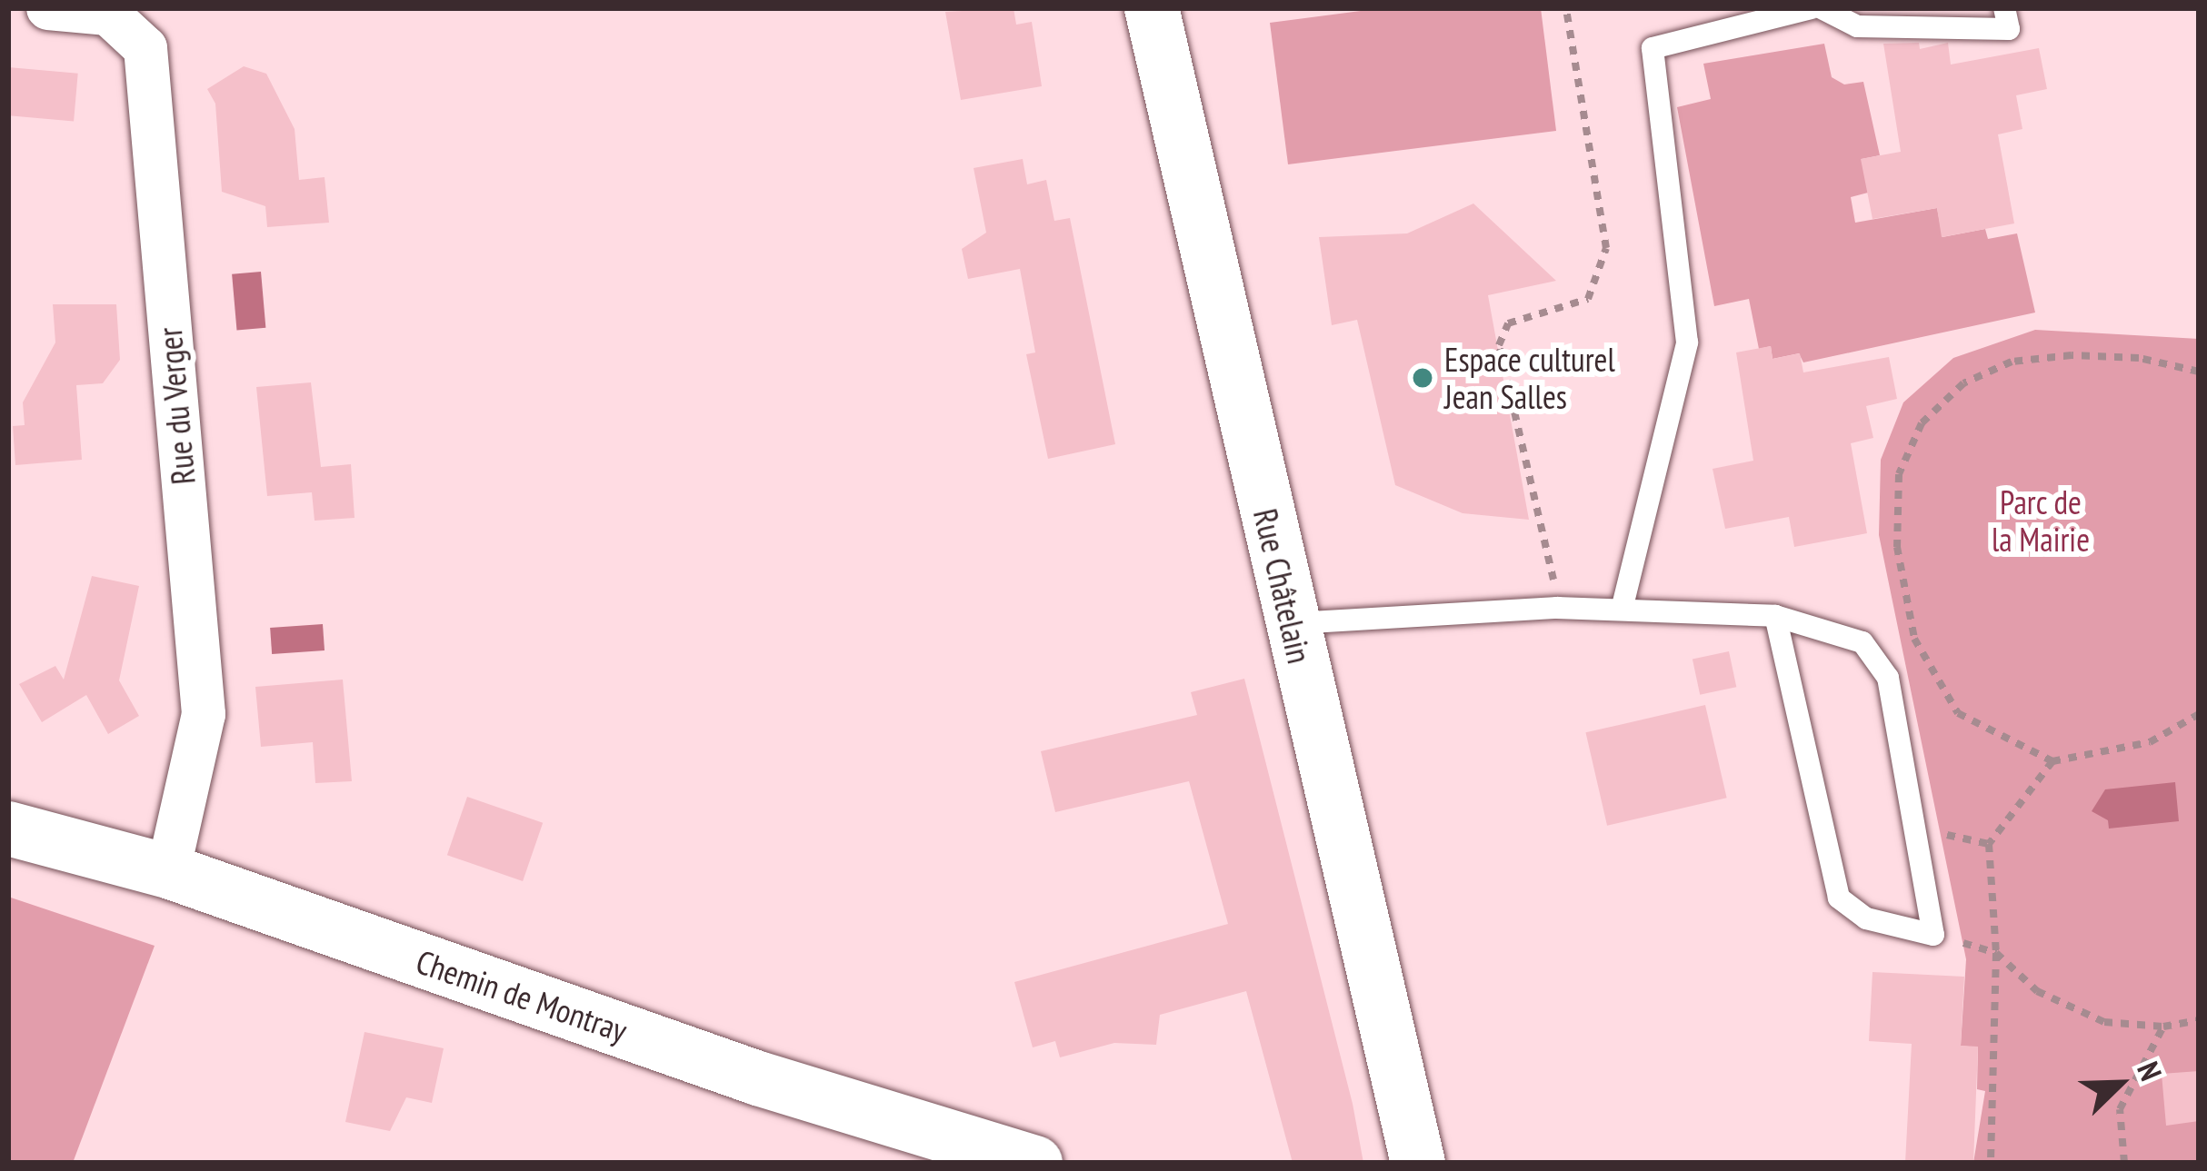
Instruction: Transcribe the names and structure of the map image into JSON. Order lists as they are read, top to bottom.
{
  "streets": {
    "street": ["Rue du Verger", "Rue Châtelain", "Chemin de Montray"]
  },
  "crossings": [
    ["Rue du Verger", "Chemin de Montray"]
  ],
  "parks": ["Parc de la Mairie"],
  "places": ["Espace culturel Jean Salles"],
  "north": "top right"
}
